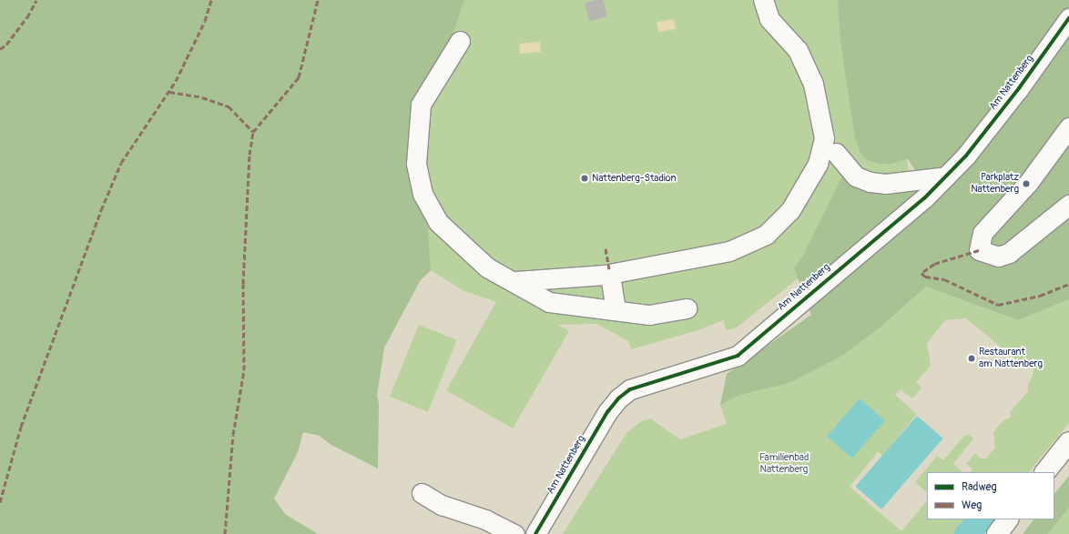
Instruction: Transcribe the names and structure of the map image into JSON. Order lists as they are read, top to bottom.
{
  "streets": {
    "street": ["Am Nattenberg"]
  },
  "parks": ["Familienbad Nattenberg"],
  "places": ["Nattenberg-Stadion", "Parkplatz Nattenberg", "Restaurant am Nattenberg"],
  "legend": ["Radweg", "Weg"]
}
